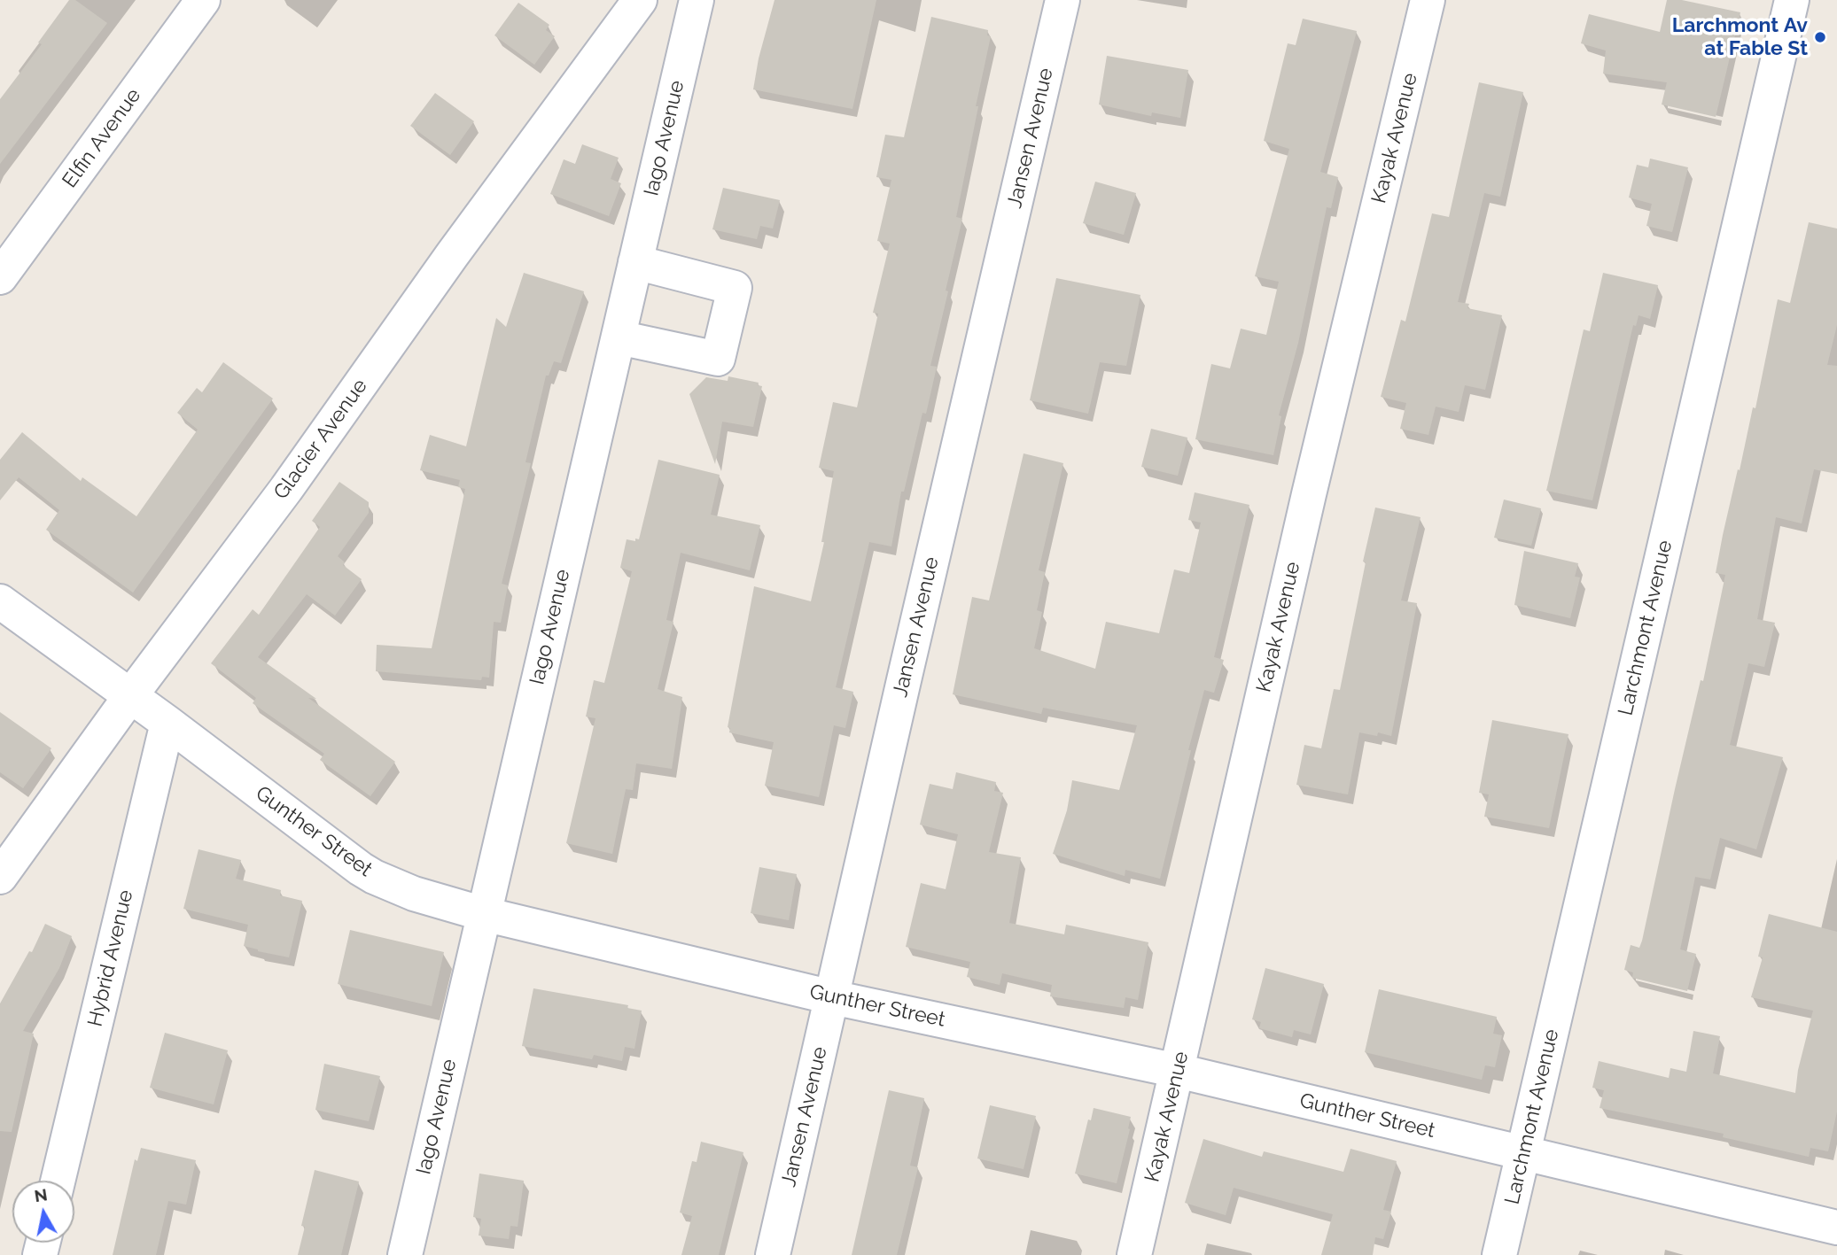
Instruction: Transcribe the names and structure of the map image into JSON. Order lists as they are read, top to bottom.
{
  "streets": {
    "street": [
      "Elfin Avenue",
      "Iago Avenue",
      "Jansen Avenue",
      "Kayak Avenue",
      "Glacier Avenue",
      "Larchmont Avenue",
      "Gunther Street",
      "Hybrid Avenue"
    ]
  },
  "crossings": [
    ["Iago Avenue", "Gunther Street"],
    ["Jansen Avenue", "Gunther Street"],
    ["Kayak Avenue", "Gunther Street"],
    ["Glacier Avenue", "Gunther Street"],
    ["Larchmont Avenue", "Gunther Street"],
    ["Gunther Street", "Hybrid Avenue"]
  ],
  "places": ["Larchmont Av at Fable St"],
  "north": "top"
}
